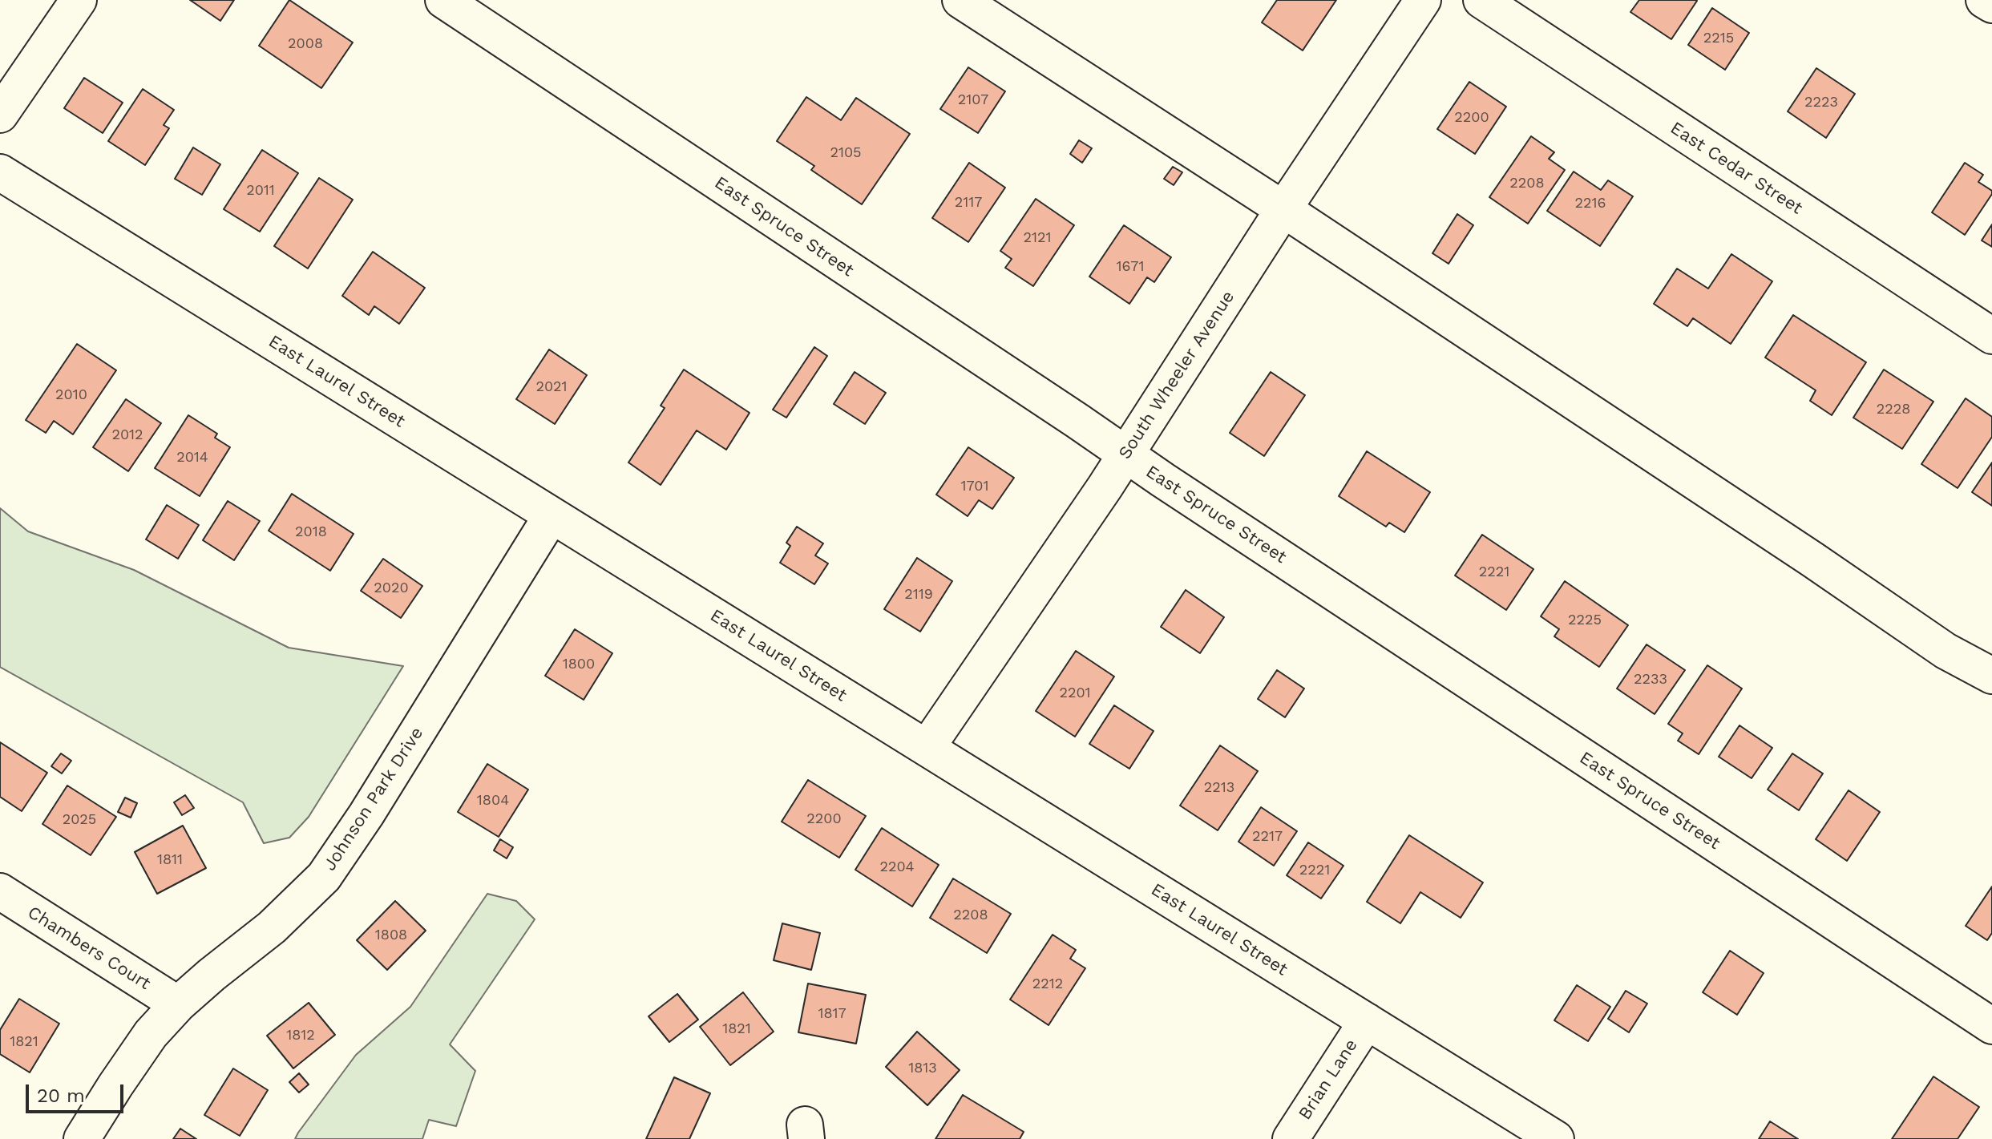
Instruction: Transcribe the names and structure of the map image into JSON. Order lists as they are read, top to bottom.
{
  "streets": {
    "street": [
      "East Cedar Street",
      "East Spruce Street",
      "South Wheeler Avenue",
      "East Laurel Street",
      "Johnson Park Drive",
      "Chambers Court",
      "Brian Lane"
    ]
  },
  "crossings": [
    ["East Spruce Street", "South Wheeler Avenue"],
    ["South Wheeler Avenue", "East Laurel Street"],
    ["East Laurel Street", "Johnson Park Drive"],
    ["East Laurel Street", "Brian Lane"],
    ["Johnson Park Drive", "Chambers Court"]
  ],
  "house_numbers": [
    "2215",
    "2008",
    "2107",
    "2223",
    "2200",
    "2105",
    "2208",
    "2011",
    "2117",
    "2216",
    "2121",
    "1671",
    "2021",
    "2010",
    "2228",
    "2012",
    "2014",
    "1701",
    "2018",
    "2221",
    "2020",
    "2119",
    "2225",
    "1800",
    "2233",
    "2201",
    "2213",
    "1804",
    "2200",
    "2025",
    "2217",
    "1811",
    "2204",
    "2221",
    "2208",
    "1808",
    "2212",
    "1817",
    "1821",
    "1812",
    "1821",
    "1813"
  ],
  "scale_bar": "20 m"
}
